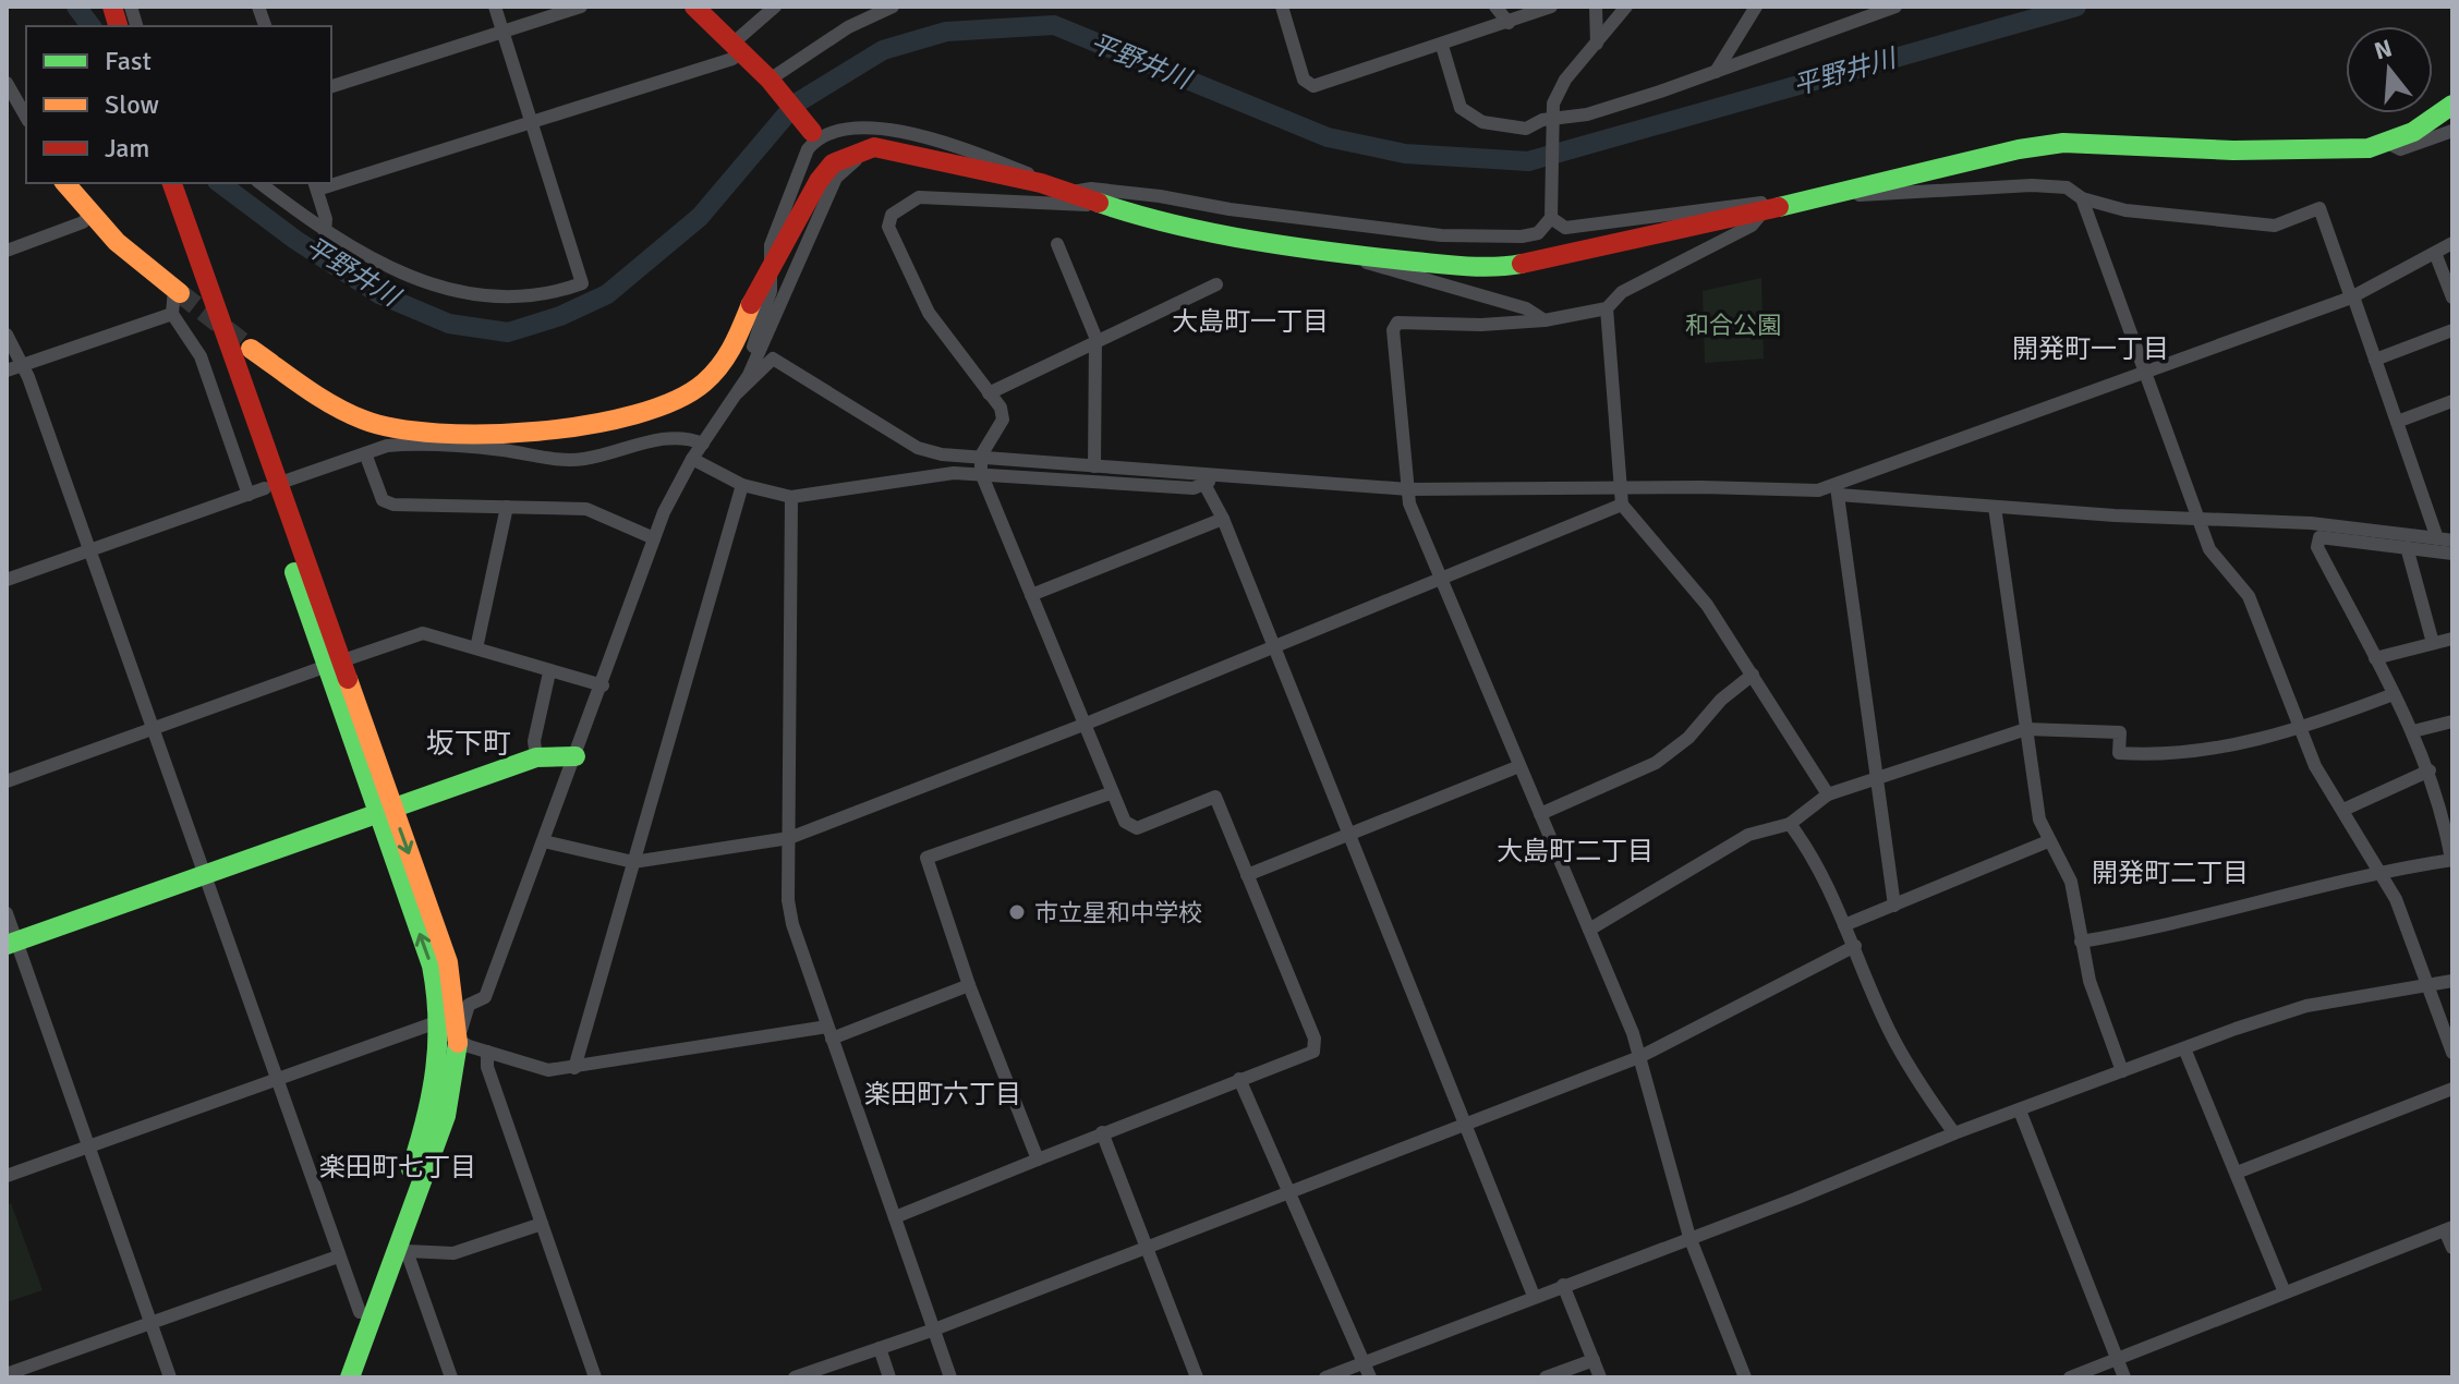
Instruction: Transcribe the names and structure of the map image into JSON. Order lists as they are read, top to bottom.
{
  "districts": [
    "大島町一丁目",
    "開発町一丁目",
    "坂下町",
    "大島町二丁目",
    "開発町二丁目",
    "楽田町六丁目",
    "楽田町七丁目"
  ],
  "water": ["平野井川"],
  "parks": ["和合公園"],
  "places": ["市立星和中学校"],
  "legend": ["Fast", "Slow", "Jam"],
  "north": "top"
}
